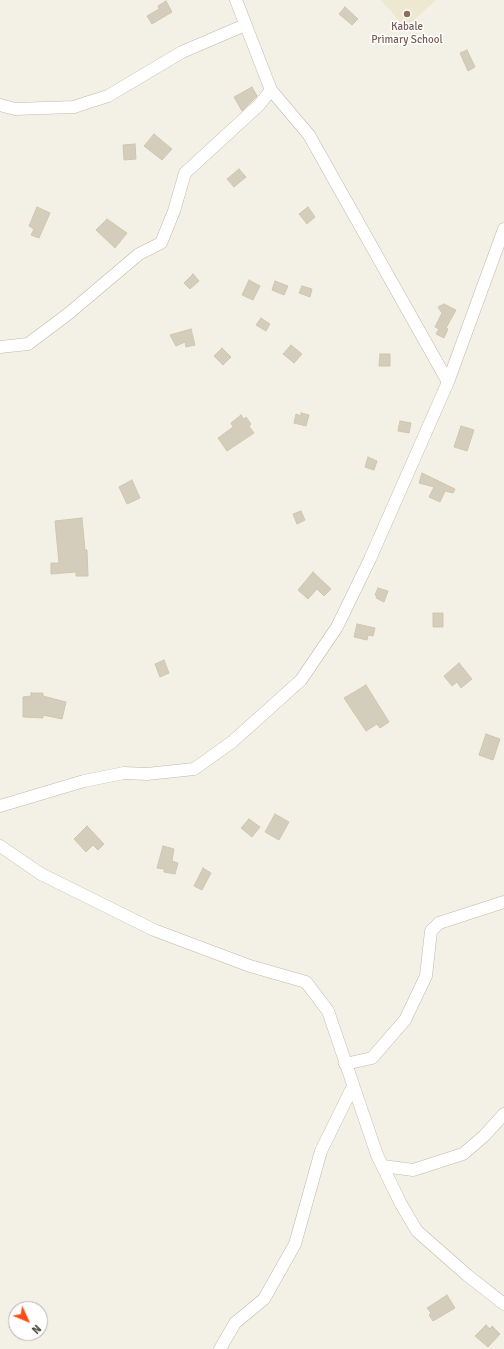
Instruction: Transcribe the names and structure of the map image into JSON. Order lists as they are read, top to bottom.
{
  "places": ["Kabale Primary School"],
  "north": "bottom right"
}
